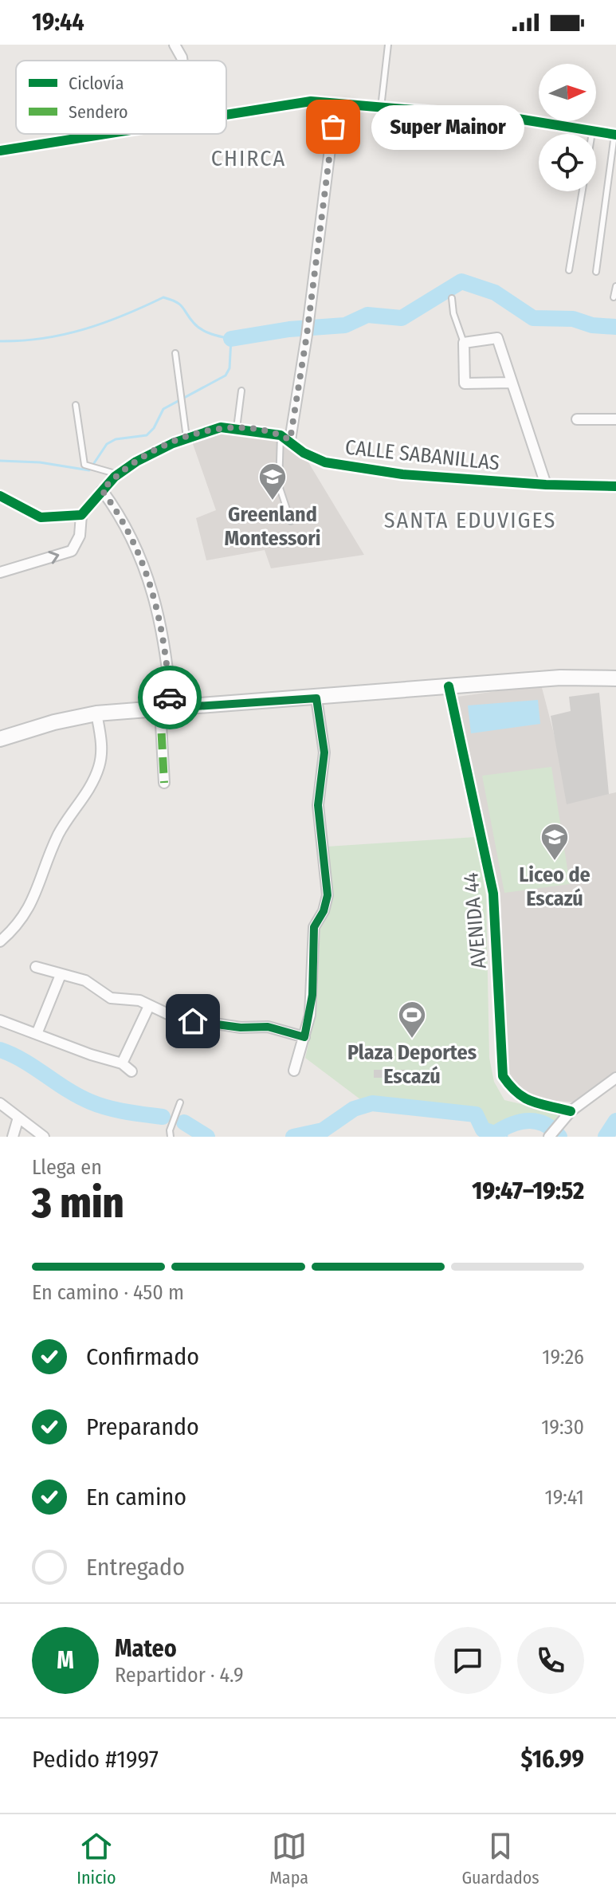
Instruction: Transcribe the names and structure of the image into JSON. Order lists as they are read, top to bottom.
{
  "streets": {
    "street": ["CALLE SABANILLAS", "AVENIDA 44"]
  },
  "districts": ["CHIRCA", "SANTA EDUVIGES"],
  "places": {
    "other": ["Super Mainor"],
    "school or university": ["Greenland Montessori", "Liceo de Escazú"],
    "sports": ["Plaza Deportes Escazú"]
  },
  "legend": ["Ciclovía", "Sendero"],
  "north": "right",
  "page": {
    "status": "19:44",
    "bubble": "Super Mainor",
    "heading": ["3 min", "Llega en", "19:47–19:52"],
    "panel": [
      "Mateo",
      "Repartidor · 4.9",
      "Pedido #1997",
      "$16.99"
    ],
    "bar": "En camino · 450 m",
    "list": [
      ["Confirmado", "19:26"],
      ["Preparando", "19:30"],
      ["En camino", "19:41"],
      "Entregado"
    ],
    "round": "M",
    "tabs": ["Inicio", "Mapa", "Guardados"]
  }
}
